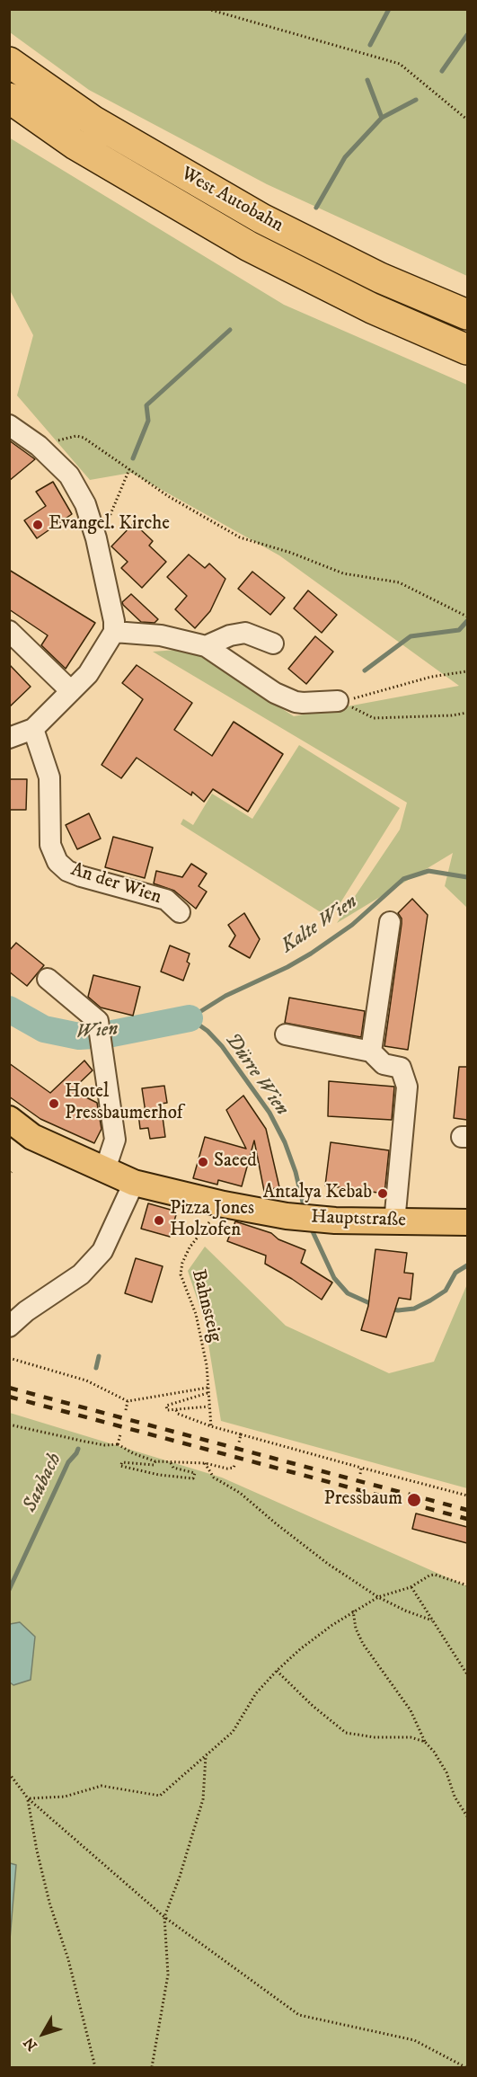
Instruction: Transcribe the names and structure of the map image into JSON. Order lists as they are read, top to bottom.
{
  "streets": {
    "highway": ["West Autobahn"],
    "main road": ["Hauptstraße"],
    "street": ["An der Wien"],
    "path": ["Bahnsteig"]
  },
  "crossings": [
    ["Hauptstraße", "Bahnsteig"]
  ],
  "water": [
    "Kalte Wien",
    "Wien",
    "Dürre Wien",
    "Saubach"
  ],
  "places": [
    "Evangel. Kirche",
    "Hotel Pressbaumerhof",
    "Saeed",
    "Antalya Kebab",
    "Pizza Jones Holzofen",
    "Pressbaum"
  ],
  "north": "bottom left"
}
